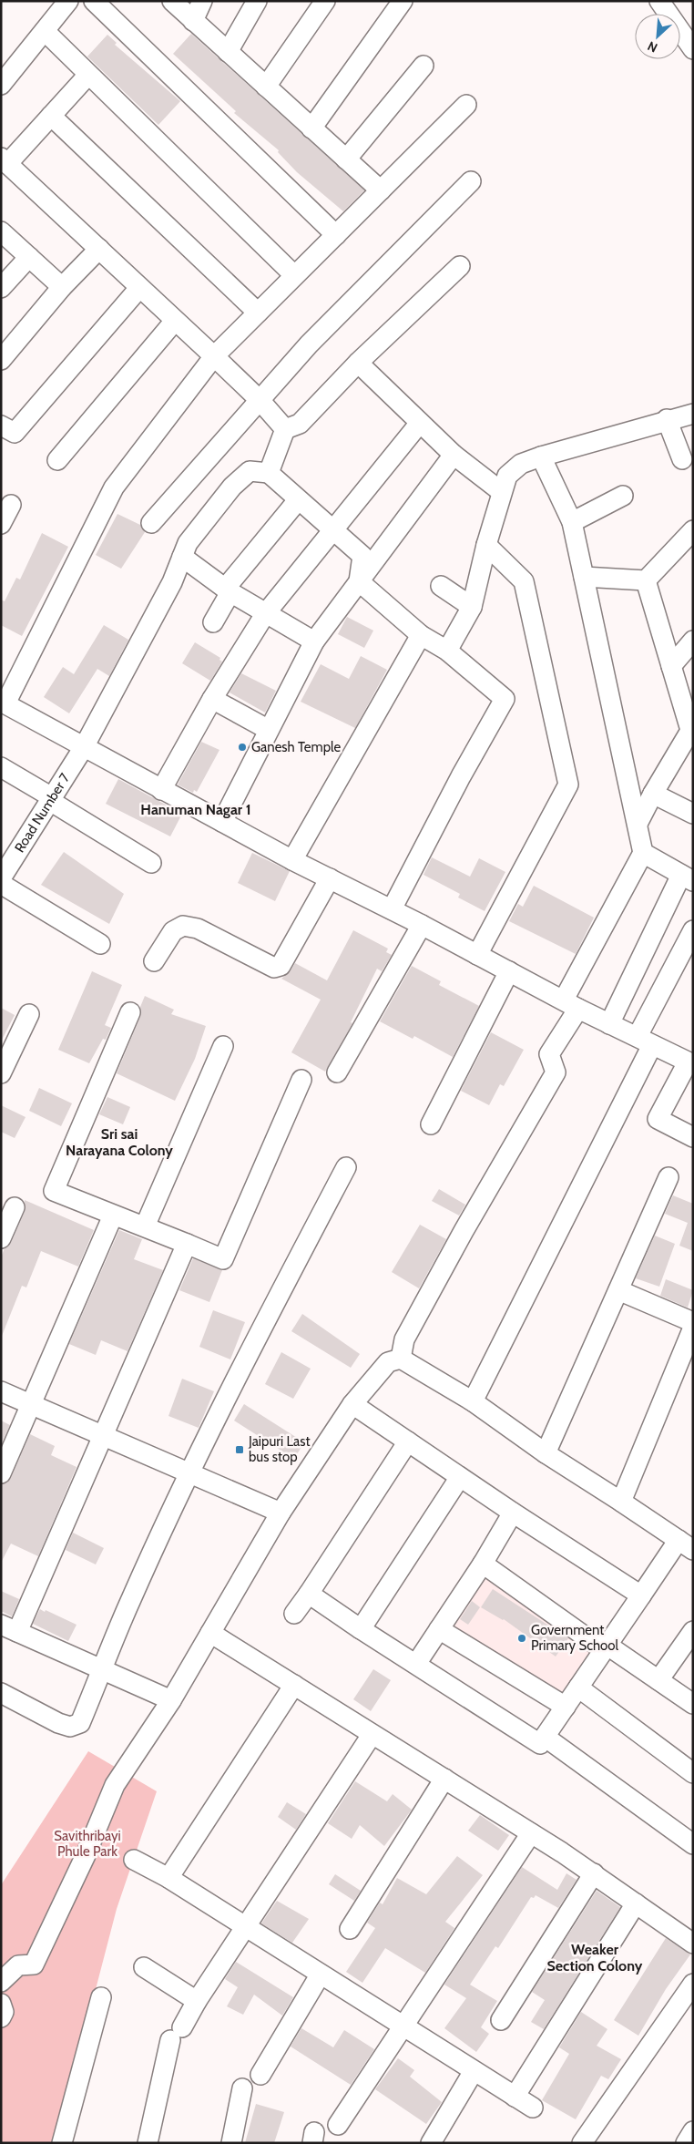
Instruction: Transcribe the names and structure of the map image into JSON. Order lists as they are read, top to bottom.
{
  "streets": {
    "street": ["Road Number 7"]
  },
  "districts": ["Hanuman Nagar 1", "Sri sai Narayana Colony", "Weaker Section Colony"],
  "parks": ["Savithribayi Phule Park"],
  "places": {
    "other": ["Ganesh Temple", "Government Primary School"],
    "transit": ["Jaipuri Last bus stop"]
  },
  "north": "bottom left"
}
